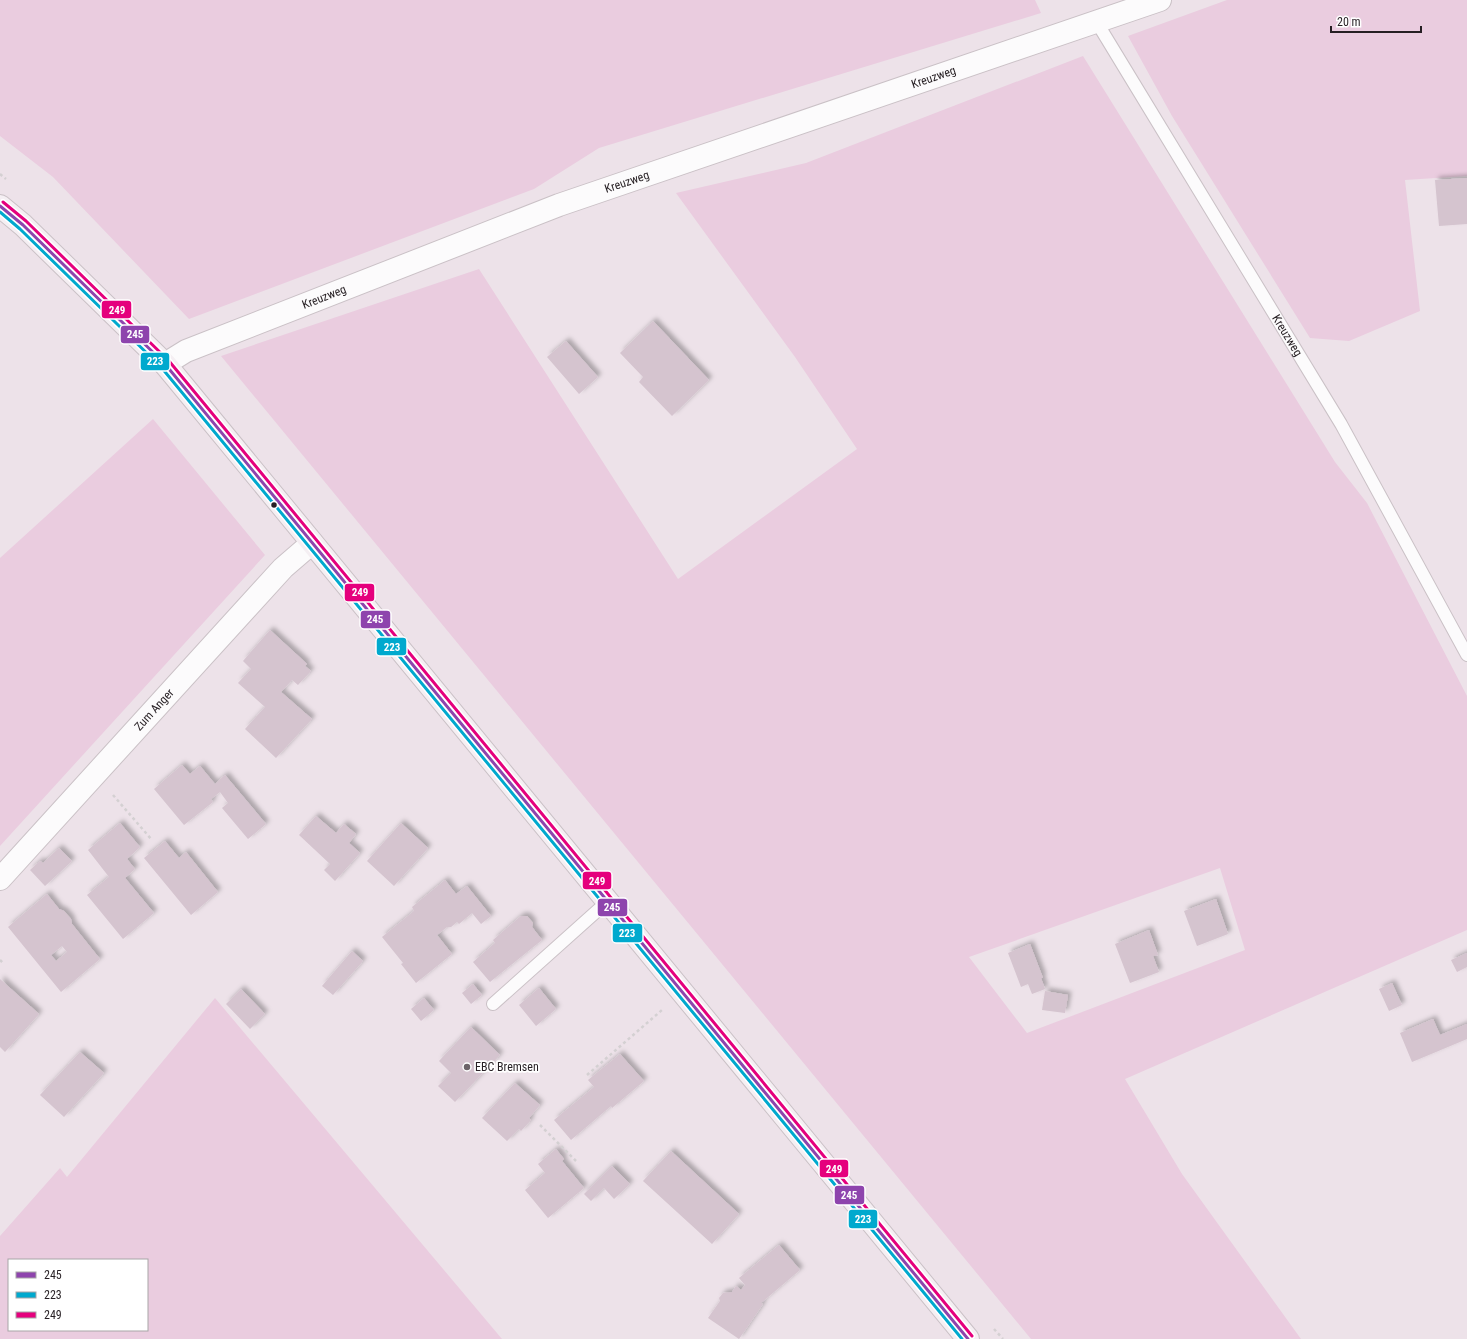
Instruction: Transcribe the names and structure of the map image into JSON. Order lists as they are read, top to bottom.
{
  "streets": {
    "street": ["Kreuzweg", "Zum Anger"]
  },
  "places": ["EBC Bremsen"],
  "lines": ["transit line 249", "transit line 245", "transit line 223"],
  "legend": ["245", "223", "249"],
  "scale_bar": "20 m"
}
